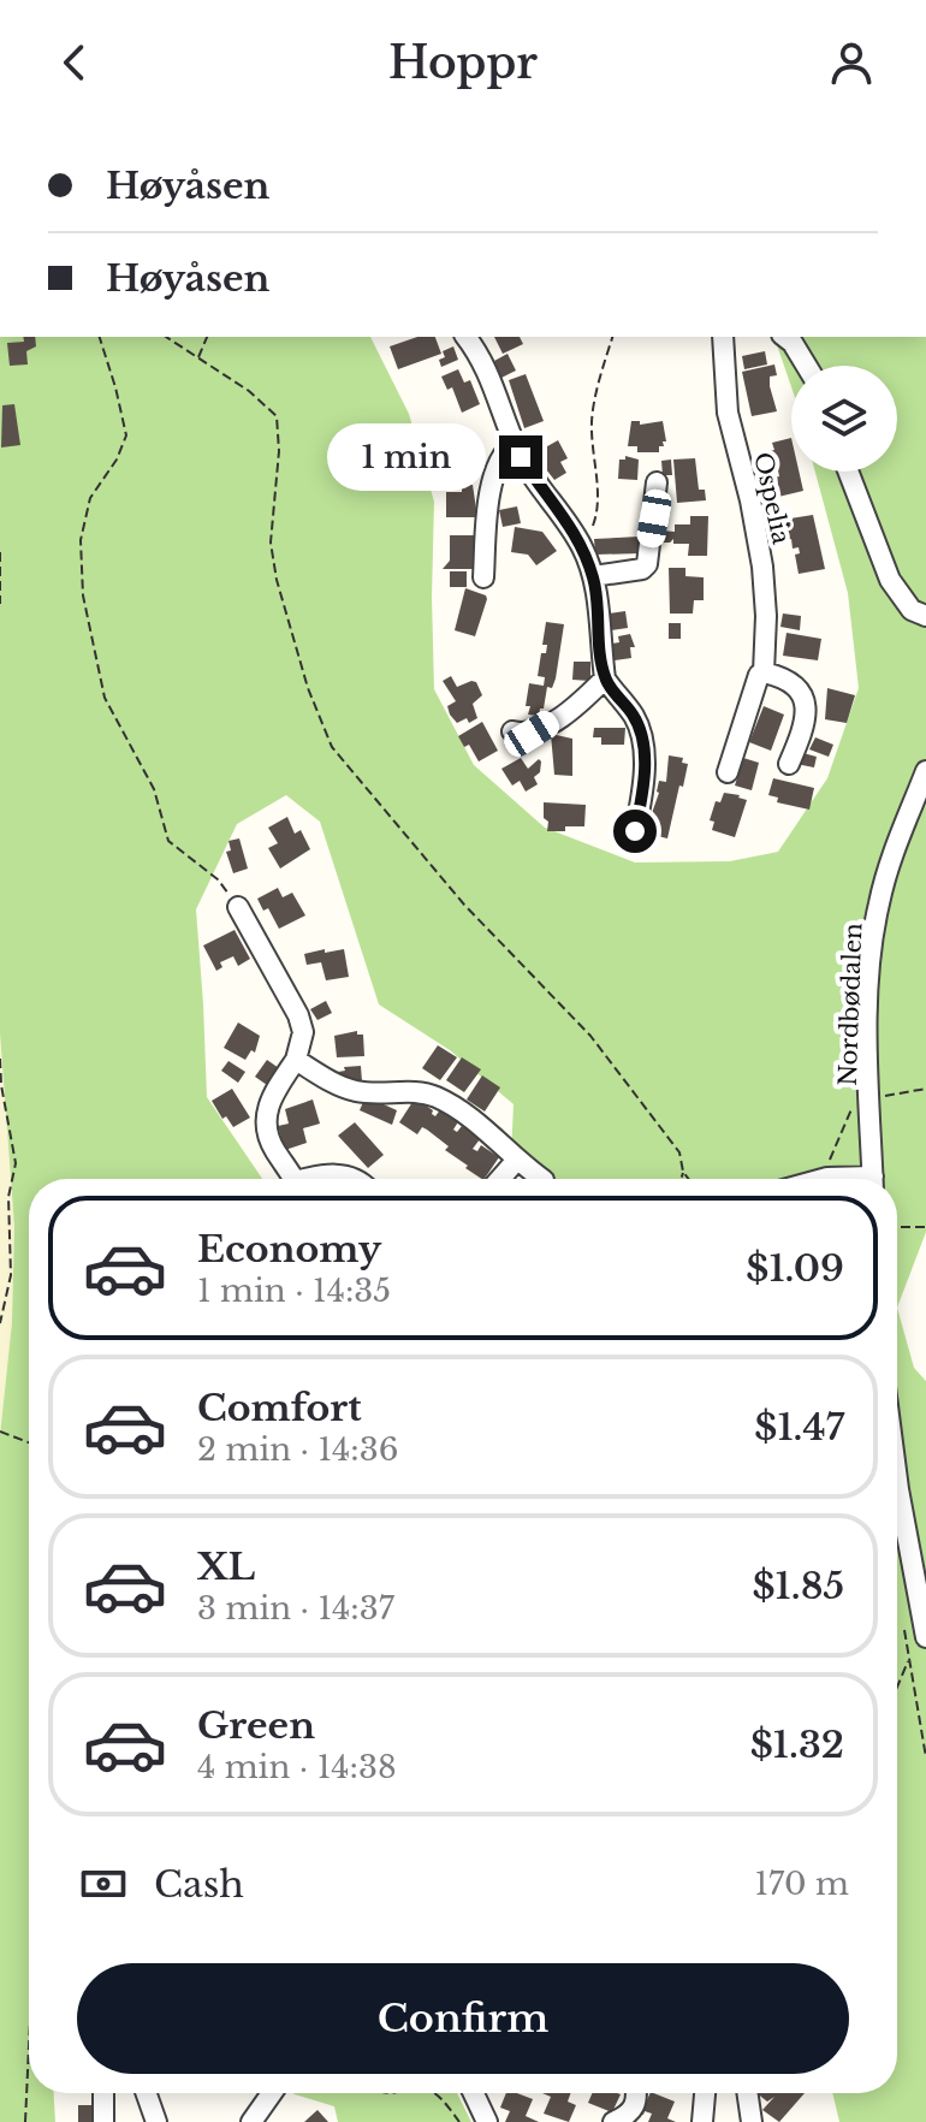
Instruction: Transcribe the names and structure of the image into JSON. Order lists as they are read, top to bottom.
{
  "streets": {
    "street": ["Ospelia", "Nordbødalen"]
  },
  "page": {
    "header": "Hoppr",
    "banner": ["Høyåsen", "Høyåsen"],
    "bubble": "1 min",
    "list": [
      {
        "name": "Economy",
        "note": "1 min · 14:35",
        "value": "$1.09"
      },
      {
        "name": "Comfort",
        "note": "2 min · 14:36",
        "value": "$1.47"
      },
      {
        "name": "XL",
        "note": "3 min · 14:37",
        "value": "$1.85"
      },
      {
        "name": "Green",
        "note": "4 min · 14:38",
        "value": "$1.32"
      }
    ],
    "pay": ["Cash", "170 m"],
    "buttons": "Confirm"
  }
}
